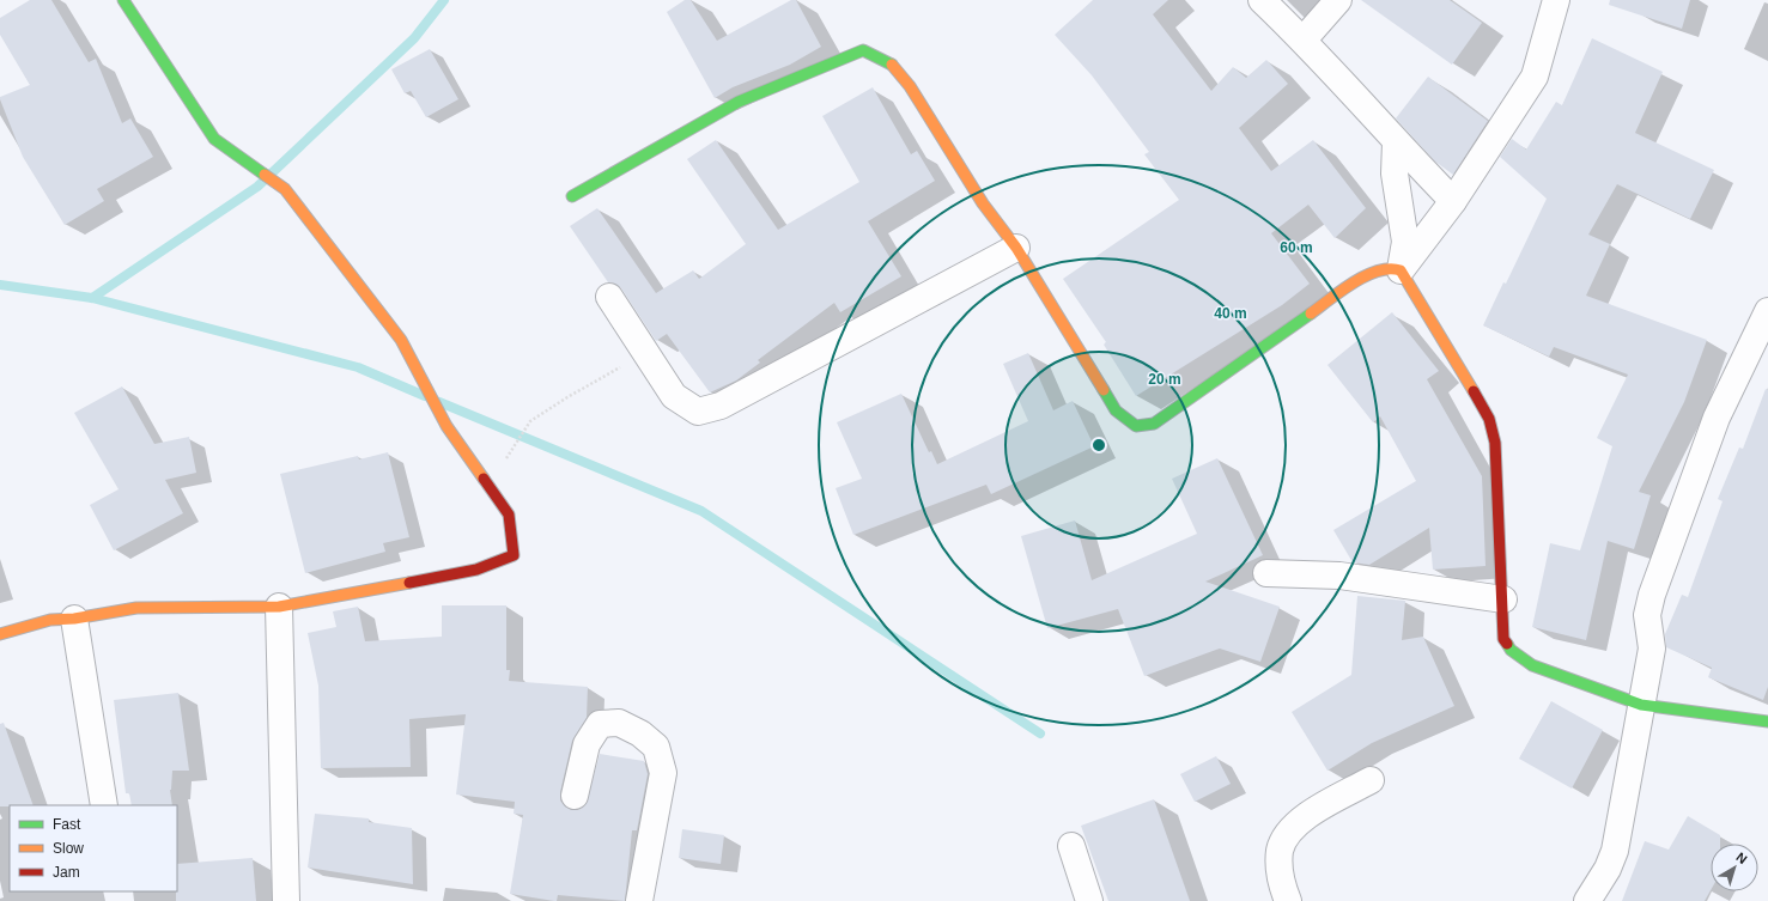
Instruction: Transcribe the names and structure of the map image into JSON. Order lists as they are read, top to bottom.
{
  "legend": ["Fast", "Slow", "Jam"],
  "north": "top right",
  "rings": ["60 m", "40 m", "20 m"]
}
